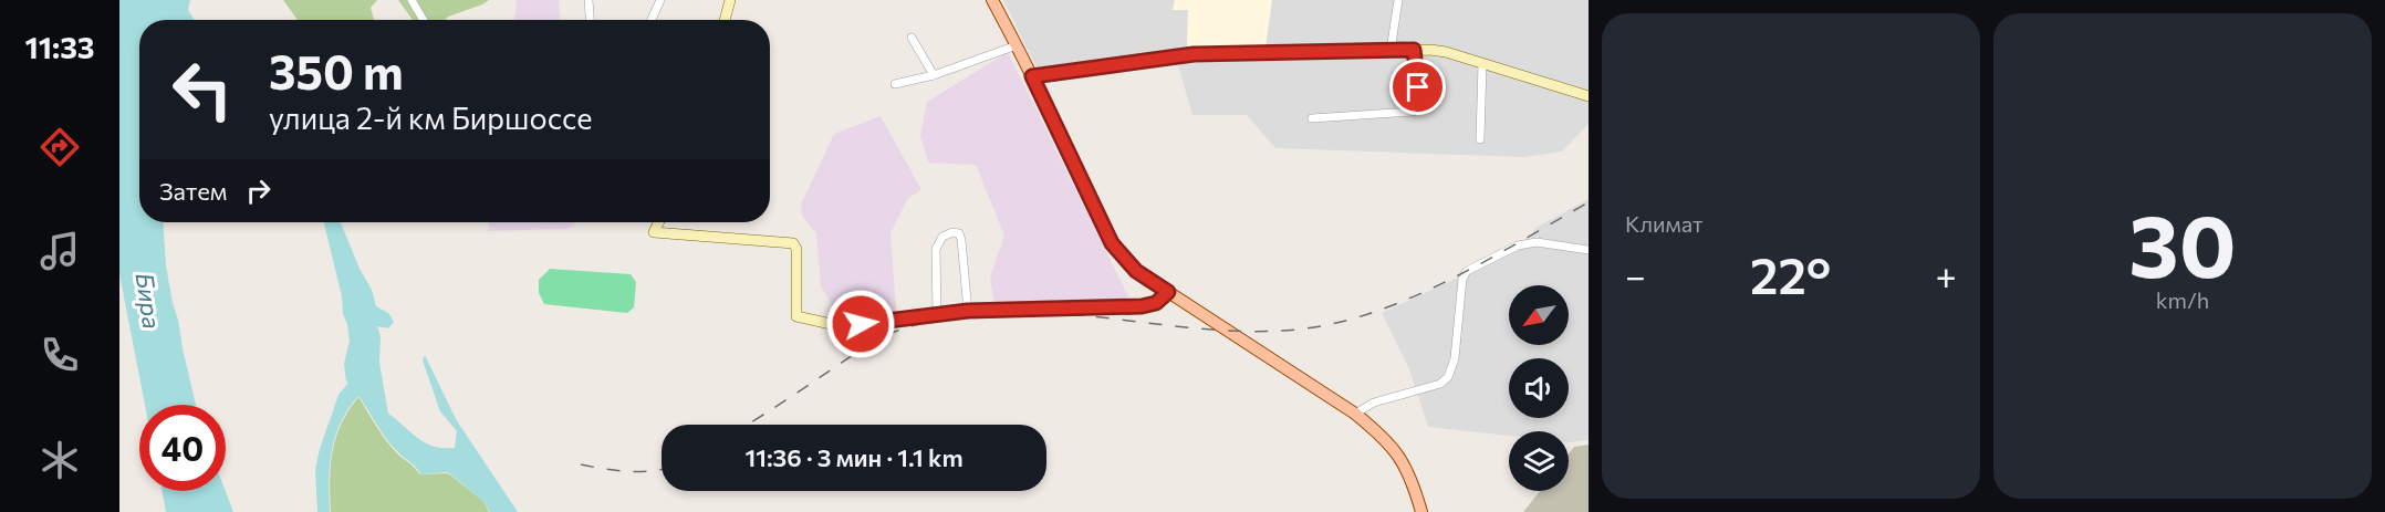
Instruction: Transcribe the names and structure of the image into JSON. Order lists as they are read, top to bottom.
{
  "water": ["Бира"],
  "north": "bottom left",
  "page": {
    "tabs": "11:33",
    "tile": [
      "Климат",
      ["30", "km/h"]
    ],
    "turn": ["350 m", "улица 2-й км Биршоссе"],
    "then": "Затем",
    "heat": ["−", "22°", "+"],
    "limit": "40",
    "trip": "11:36 · 3 мин · 1.1 km"
  }
}
